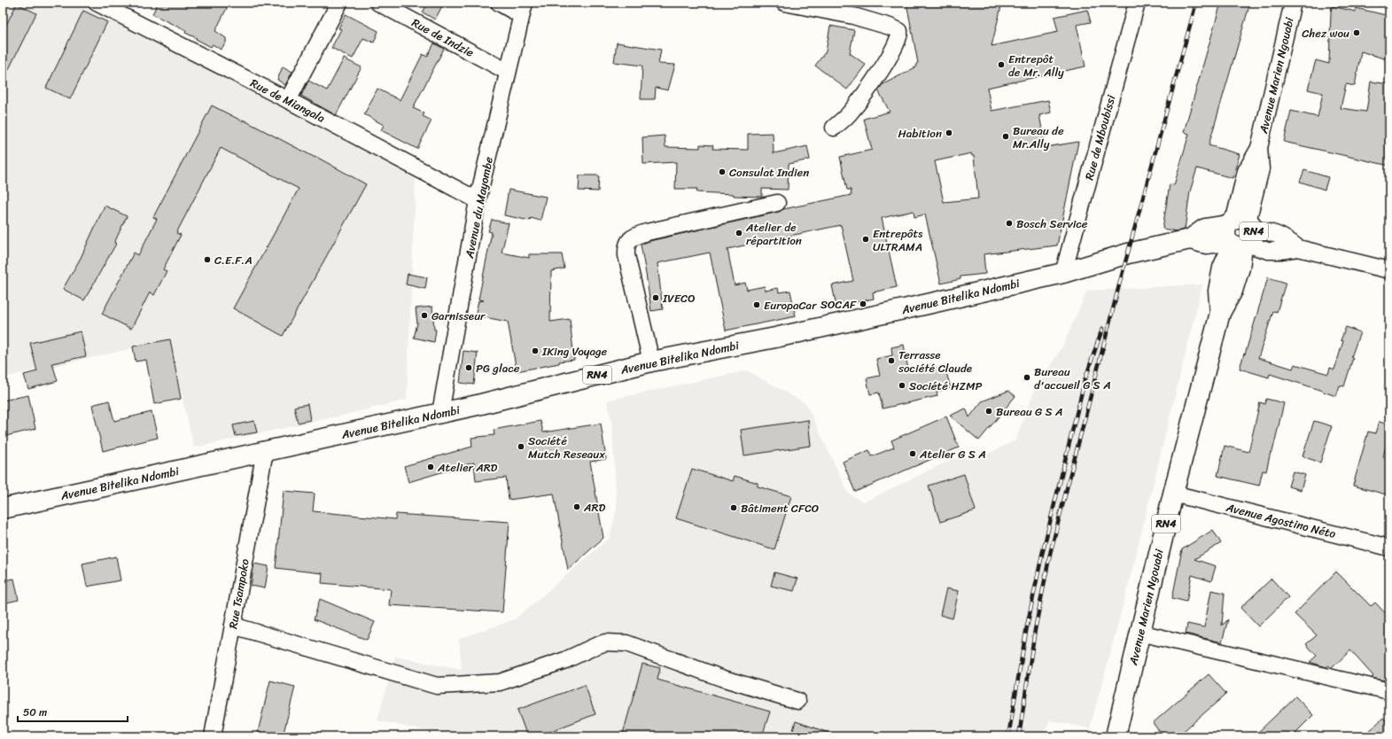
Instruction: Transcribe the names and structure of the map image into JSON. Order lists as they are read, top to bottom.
{
  "streets": {
    "highway": ["Avenue Marien Ngouabi", "RN4", "Avenue Bitelika Ndombi"],
    "street": [
      "Rue de Indzie",
      "Rue de Miangala",
      "Rue de Mboubissi",
      "Avenue du Mayombe",
      "Avenue Agostino Néto",
      "Rue Tsampoko"
    ]
  },
  "crossings": [
    ["Rue de Indzie", "Avenue du Mayombe"],
    ["Avenue Marien Ngouabi", "Avenue Bitelika Ndombi"],
    ["Avenue Marien Ngouabi", "Avenue Agostino Néto"],
    ["Rue de Miangala", "Avenue du Mayombe"],
    ["Rue de Mboubissi", "Avenue Bitelika Ndombi"],
    ["Avenue du Mayombe", "Avenue Bitelika Ndombi"],
    ["Avenue Bitelika Ndombi", "Rue Tsampoko"]
  ],
  "places": [
    "Chez wou",
    "Entrepôt de Mr. Ally",
    "Habition",
    "Bureau de Mr.Ally",
    "Consulat Indien",
    "Bosch Service",
    "Atelier de répartition",
    "Entrepôts ULTRAMA",
    "C.E.F.A",
    "IVECO",
    "SOCAF",
    "EuropaCar",
    "Garnisseur",
    "IKing Voyage",
    "Terrasse société Claude",
    "PG glace",
    "Bureau d'accueil G S A",
    "Société HZMP",
    "Bureau G S A",
    "Société Mutch Reseaux",
    "Atelier G S A",
    "Atelier ARD",
    "ARD",
    "Bâtiment CFCO"
  ],
  "scale_bar": "50 m"
}
